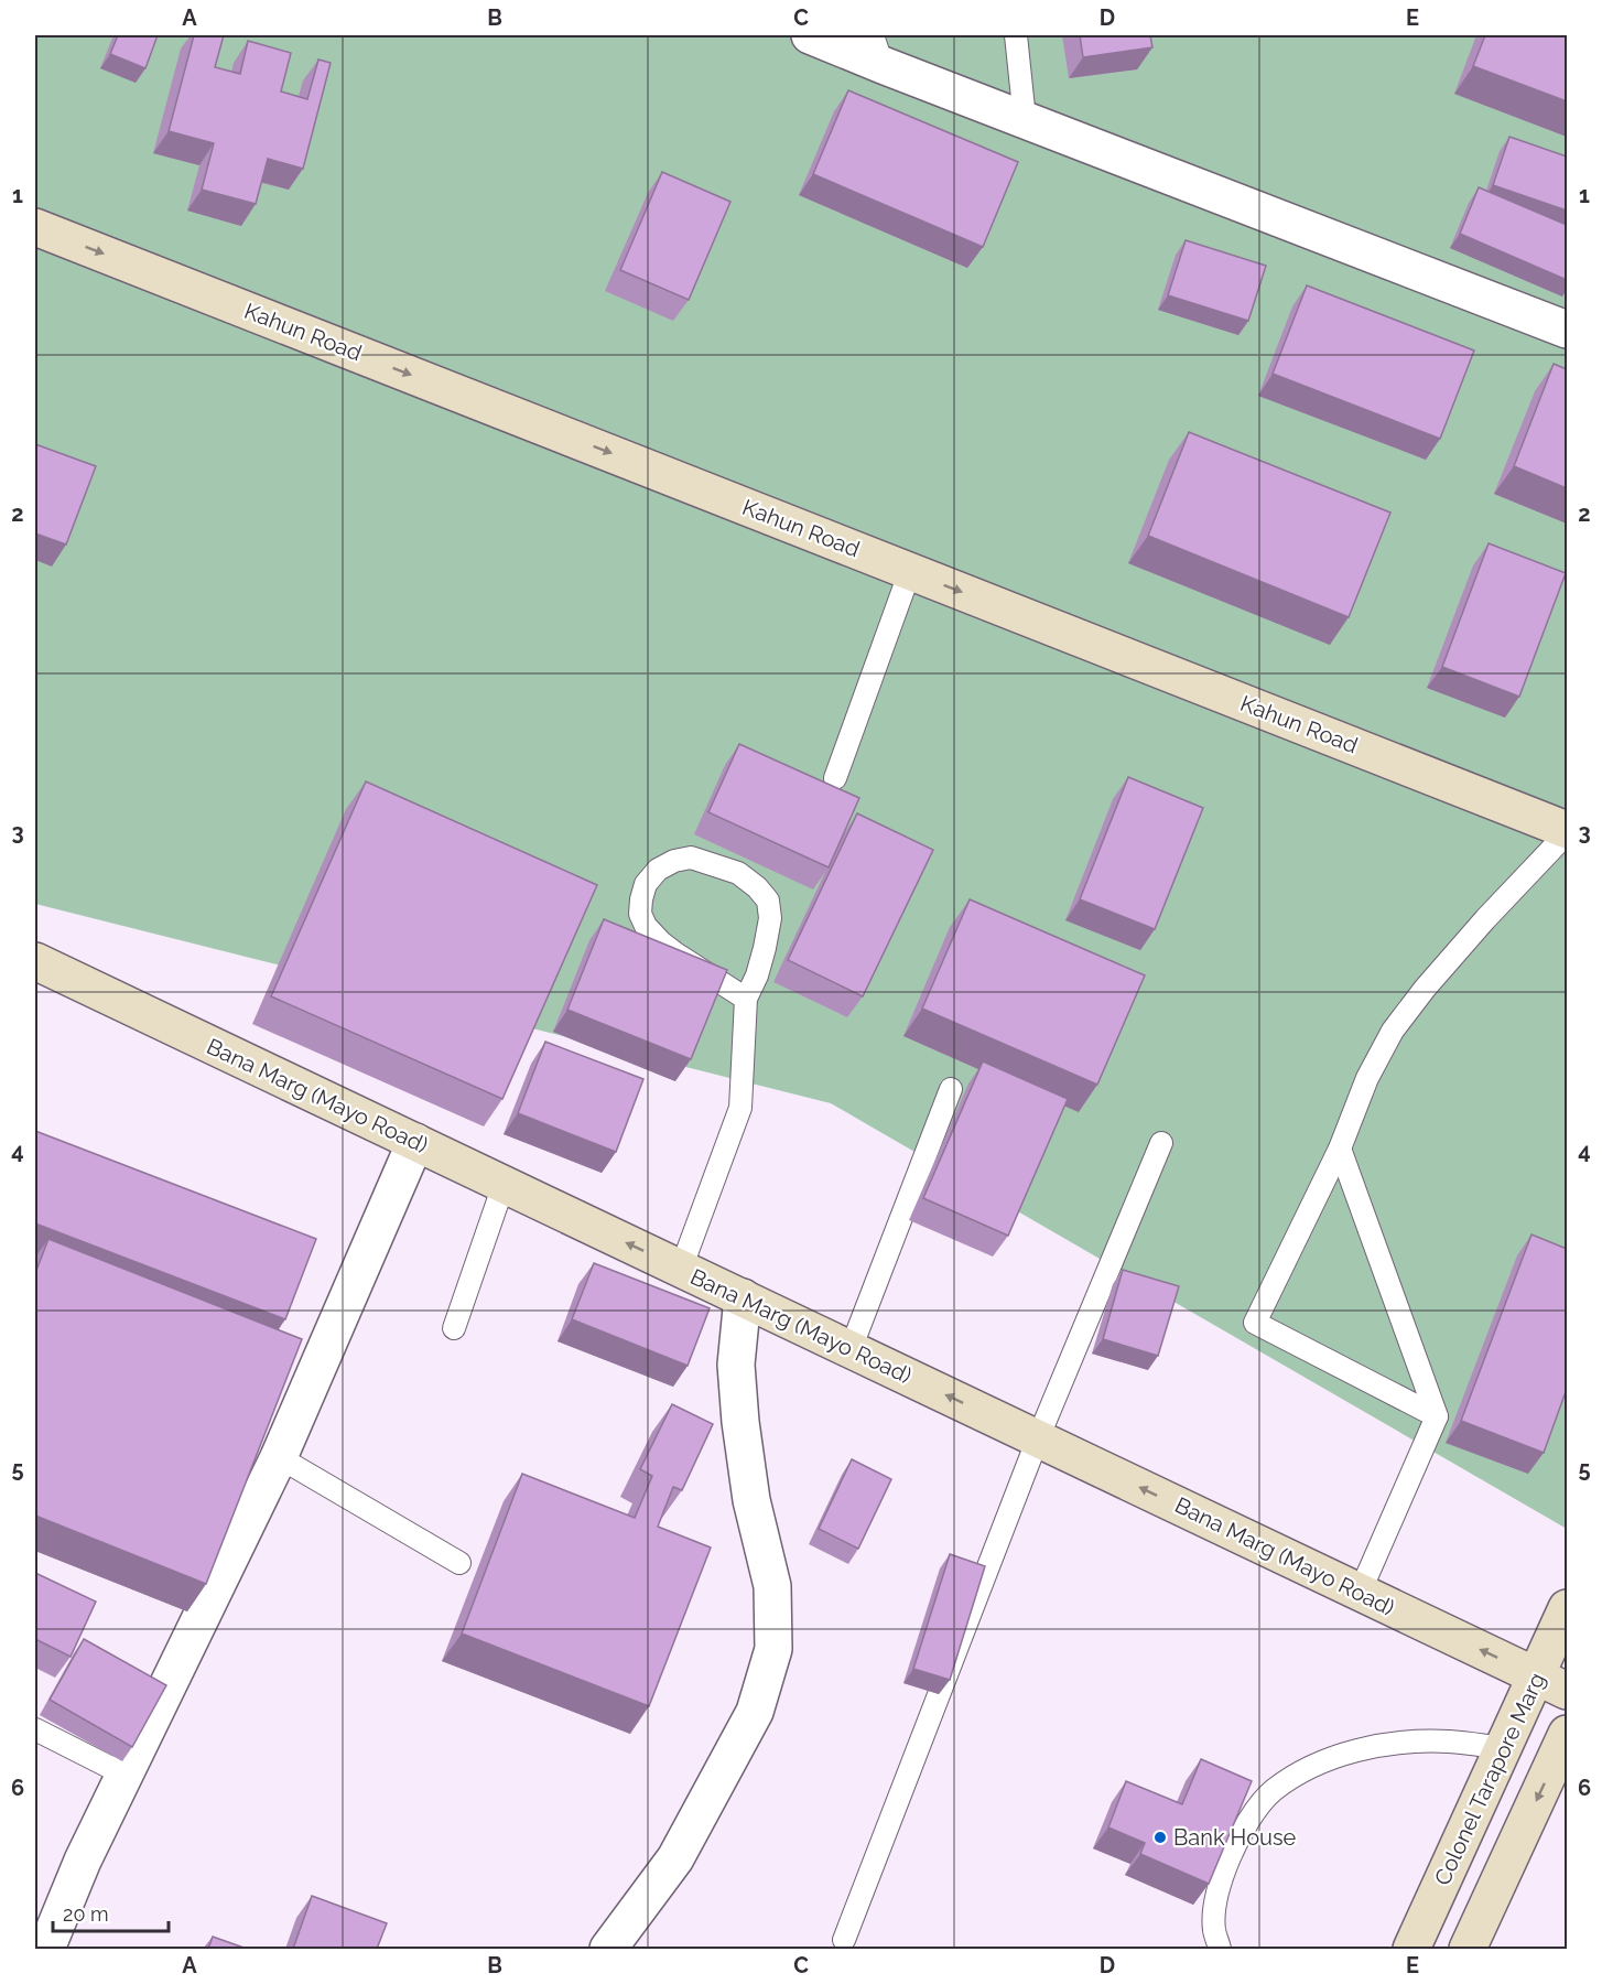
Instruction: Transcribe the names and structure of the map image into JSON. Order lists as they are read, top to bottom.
{
  "streets": {
    "street": ["Kahun Road", "Bana Marg (Mayo Road)", "Colonel Tarapore Marg"]
  },
  "crossings": [
    ["Bana Marg (Mayo Road)", "Colonel Tarapore Marg"]
  ],
  "one_way": ["Kahun Road", "Bana Marg (Mayo Road)"],
  "places": ["Bank House"],
  "scale_bar": "20 m",
  "grid": {
    "columns": [
      "A",
      "B",
      "C",
      "D",
      "E"
    ],
    "rows": [
      "1",
      "2",
      "3",
      "4",
      "5",
      "6"
    ]
  }
}
